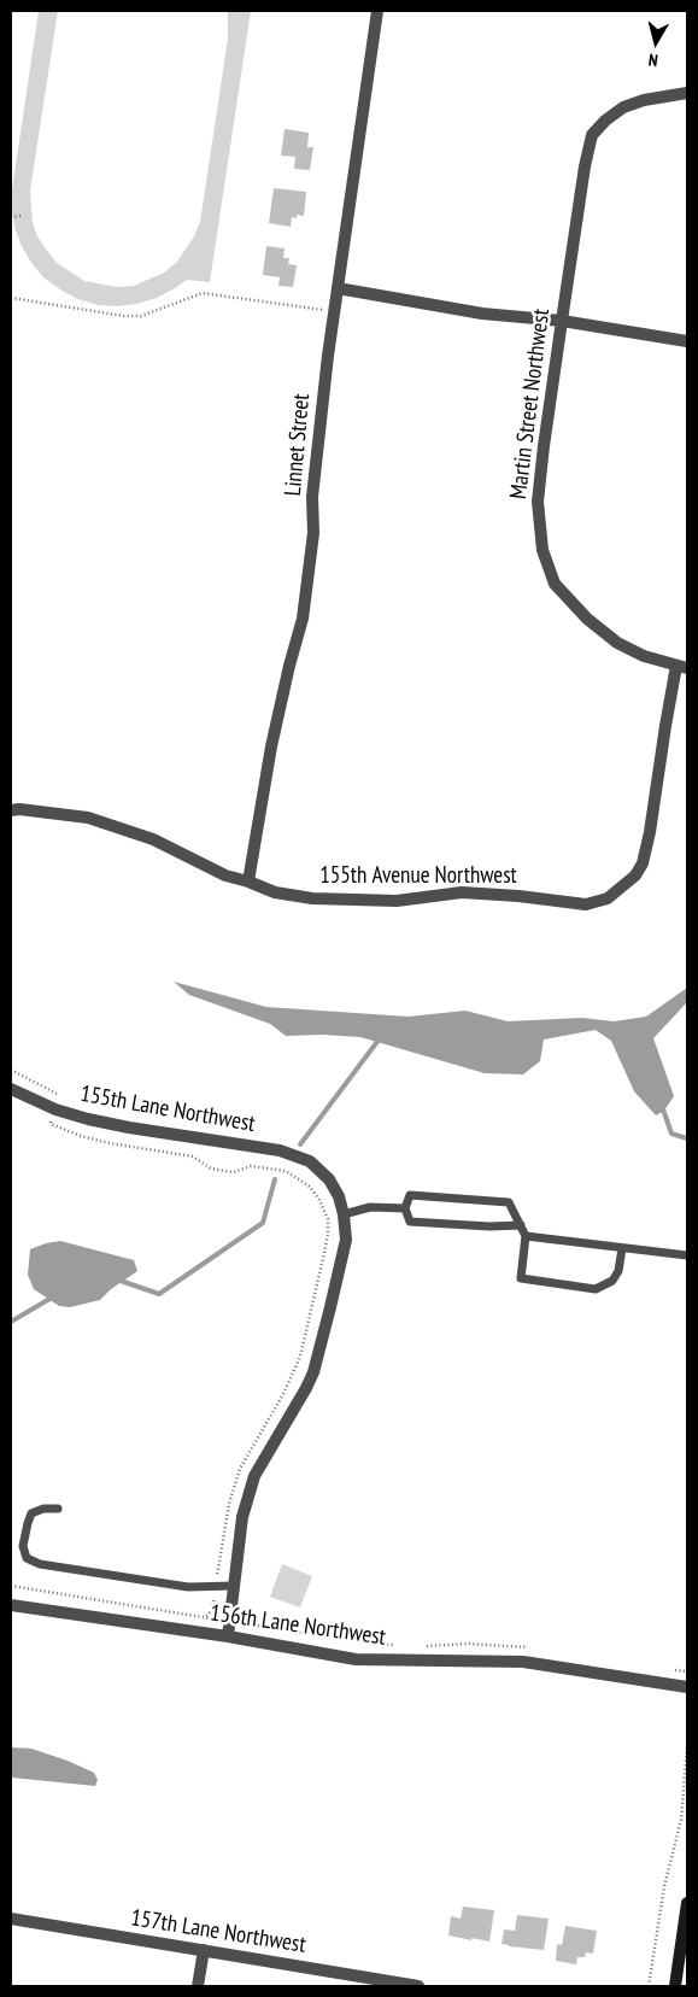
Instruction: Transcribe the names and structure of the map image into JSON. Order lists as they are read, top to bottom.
{
  "streets": {
    "street": [
      "Martin Street Northwest",
      "Linnet Street",
      "155th Avenue Northwest",
      "155th Lane Northwest",
      "156th Lane Northwest",
      "157th Lane Northwest"
    ]
  },
  "crossings": [
    ["Martin Street Northwest", "155th Avenue Northwest"],
    ["Linnet Street", "155th Avenue Northwest"]
  ],
  "north": "bottom"
}
